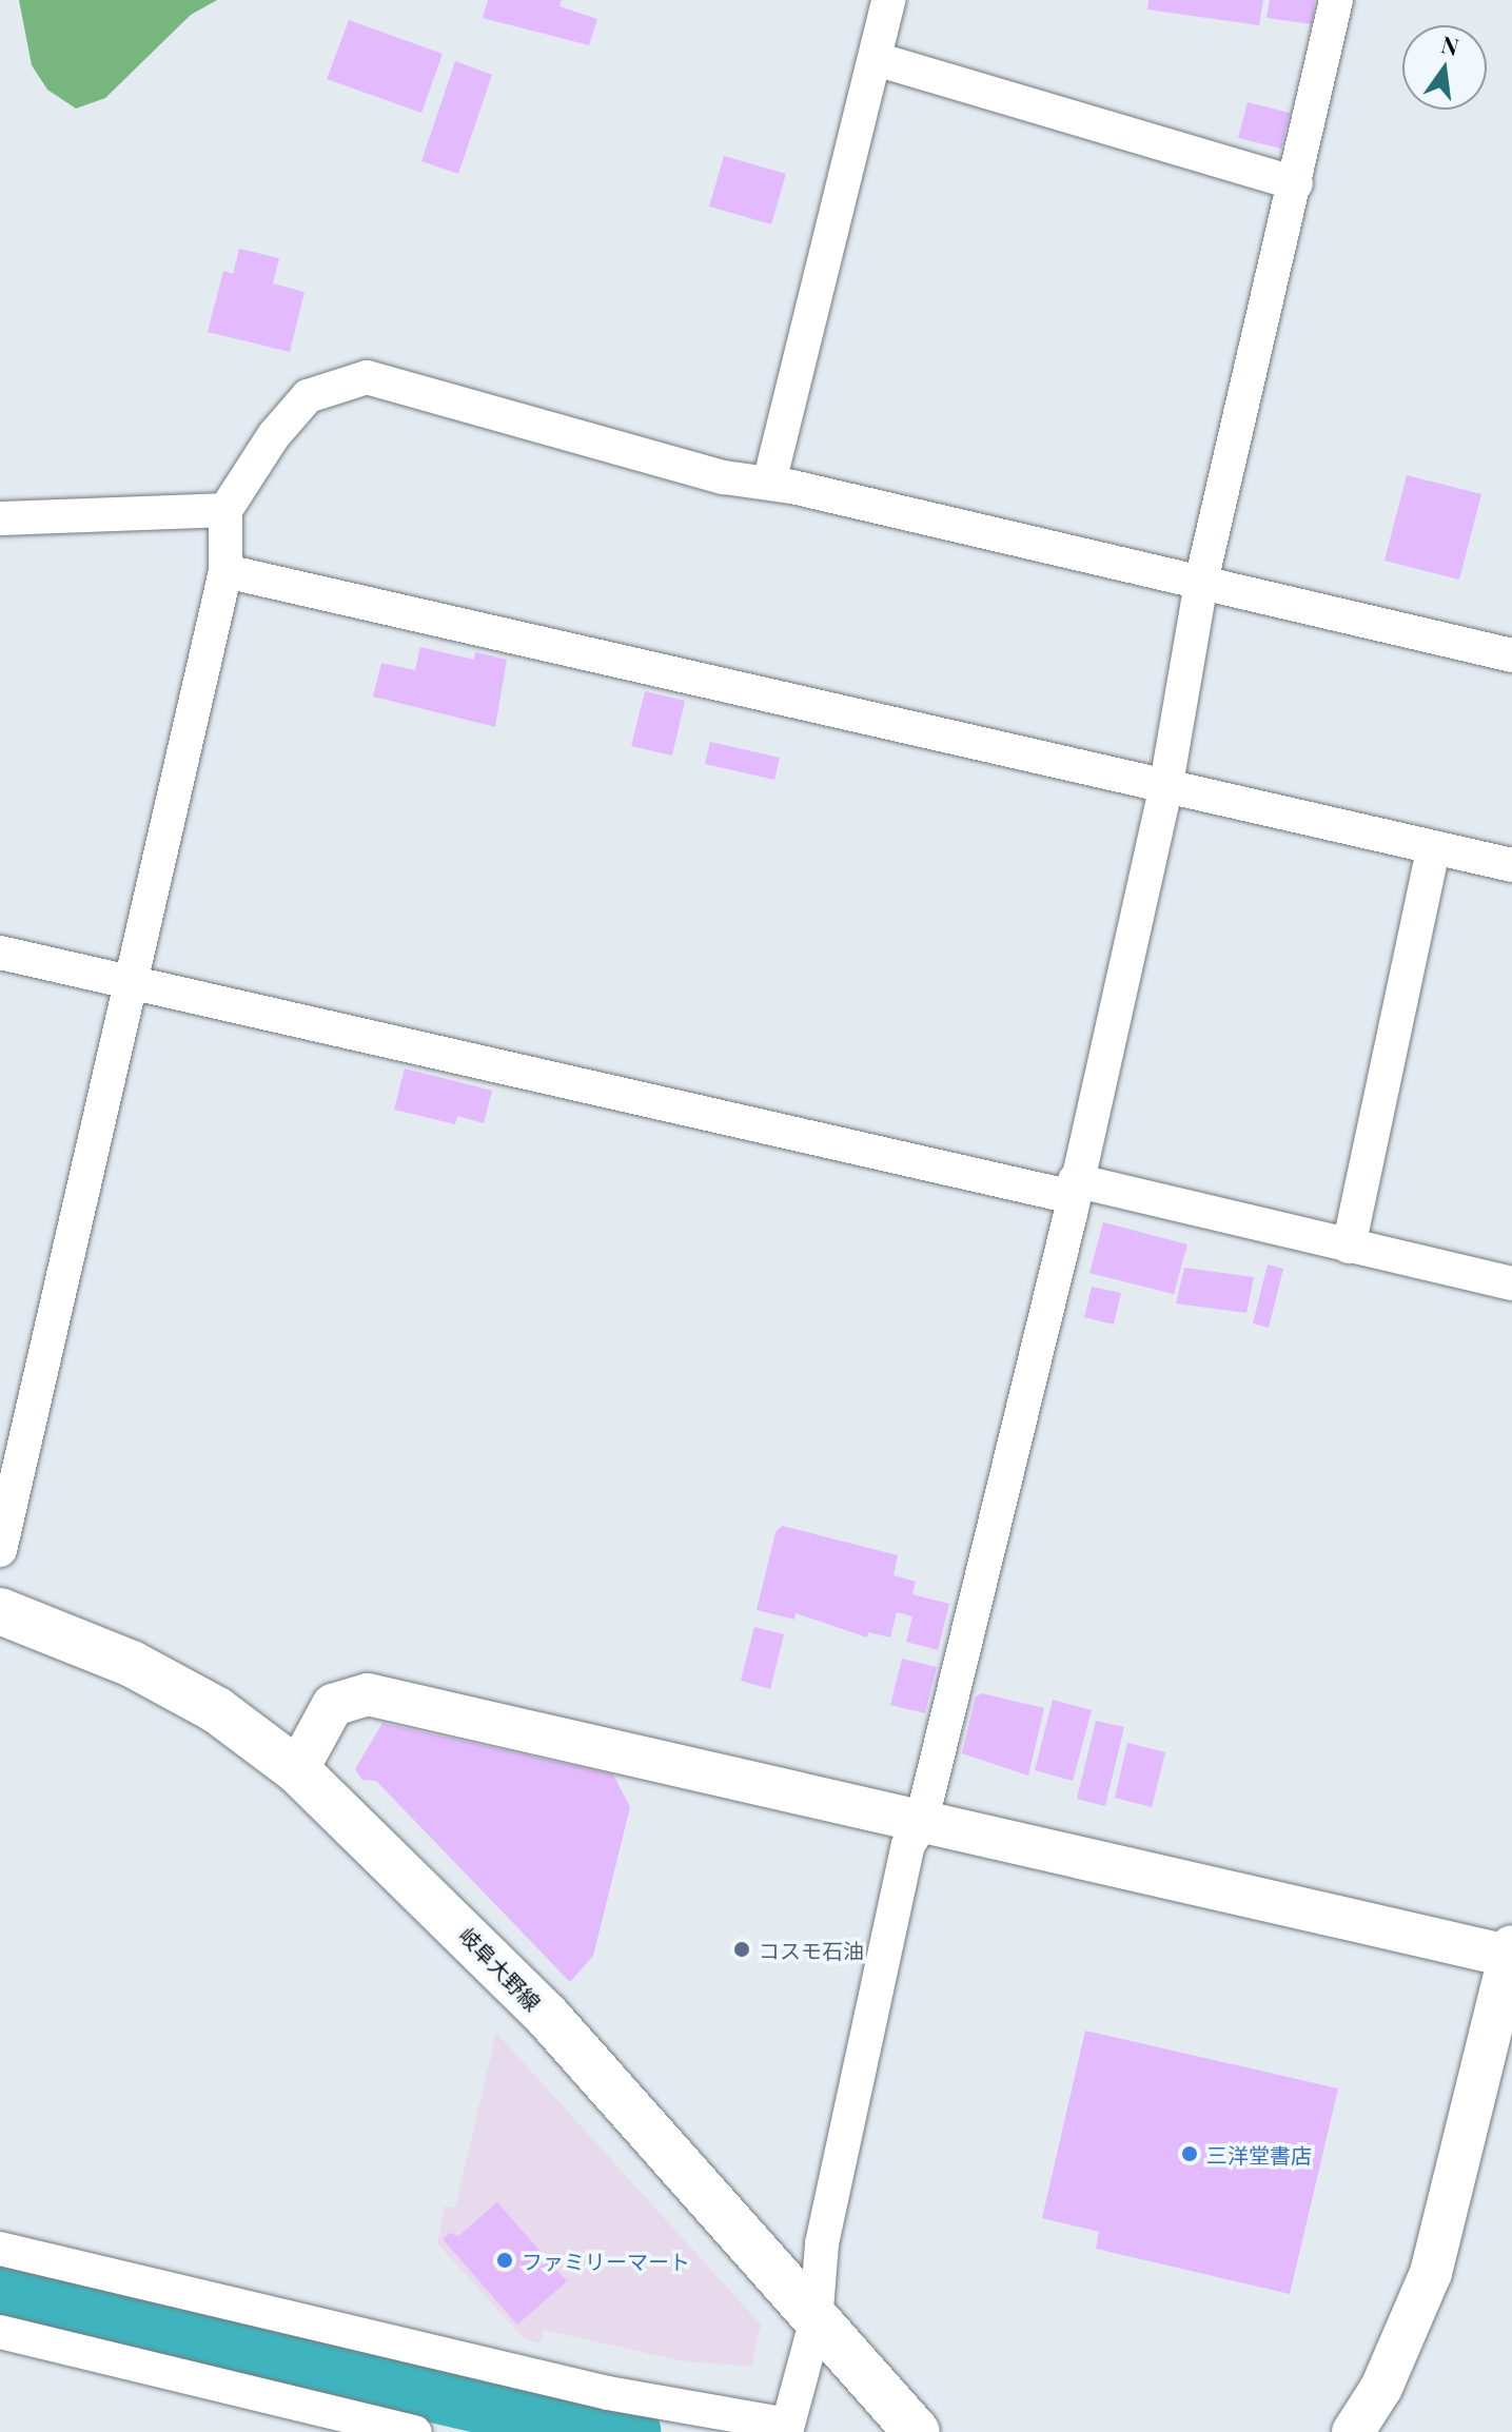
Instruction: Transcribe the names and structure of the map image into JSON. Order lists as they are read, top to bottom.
{
  "streets": {
    "main road": ["岐阜大野線"]
  },
  "places": ["コスモ石油", "三洋堂書店", "ファミリーマート"],
  "north": "top"
}
